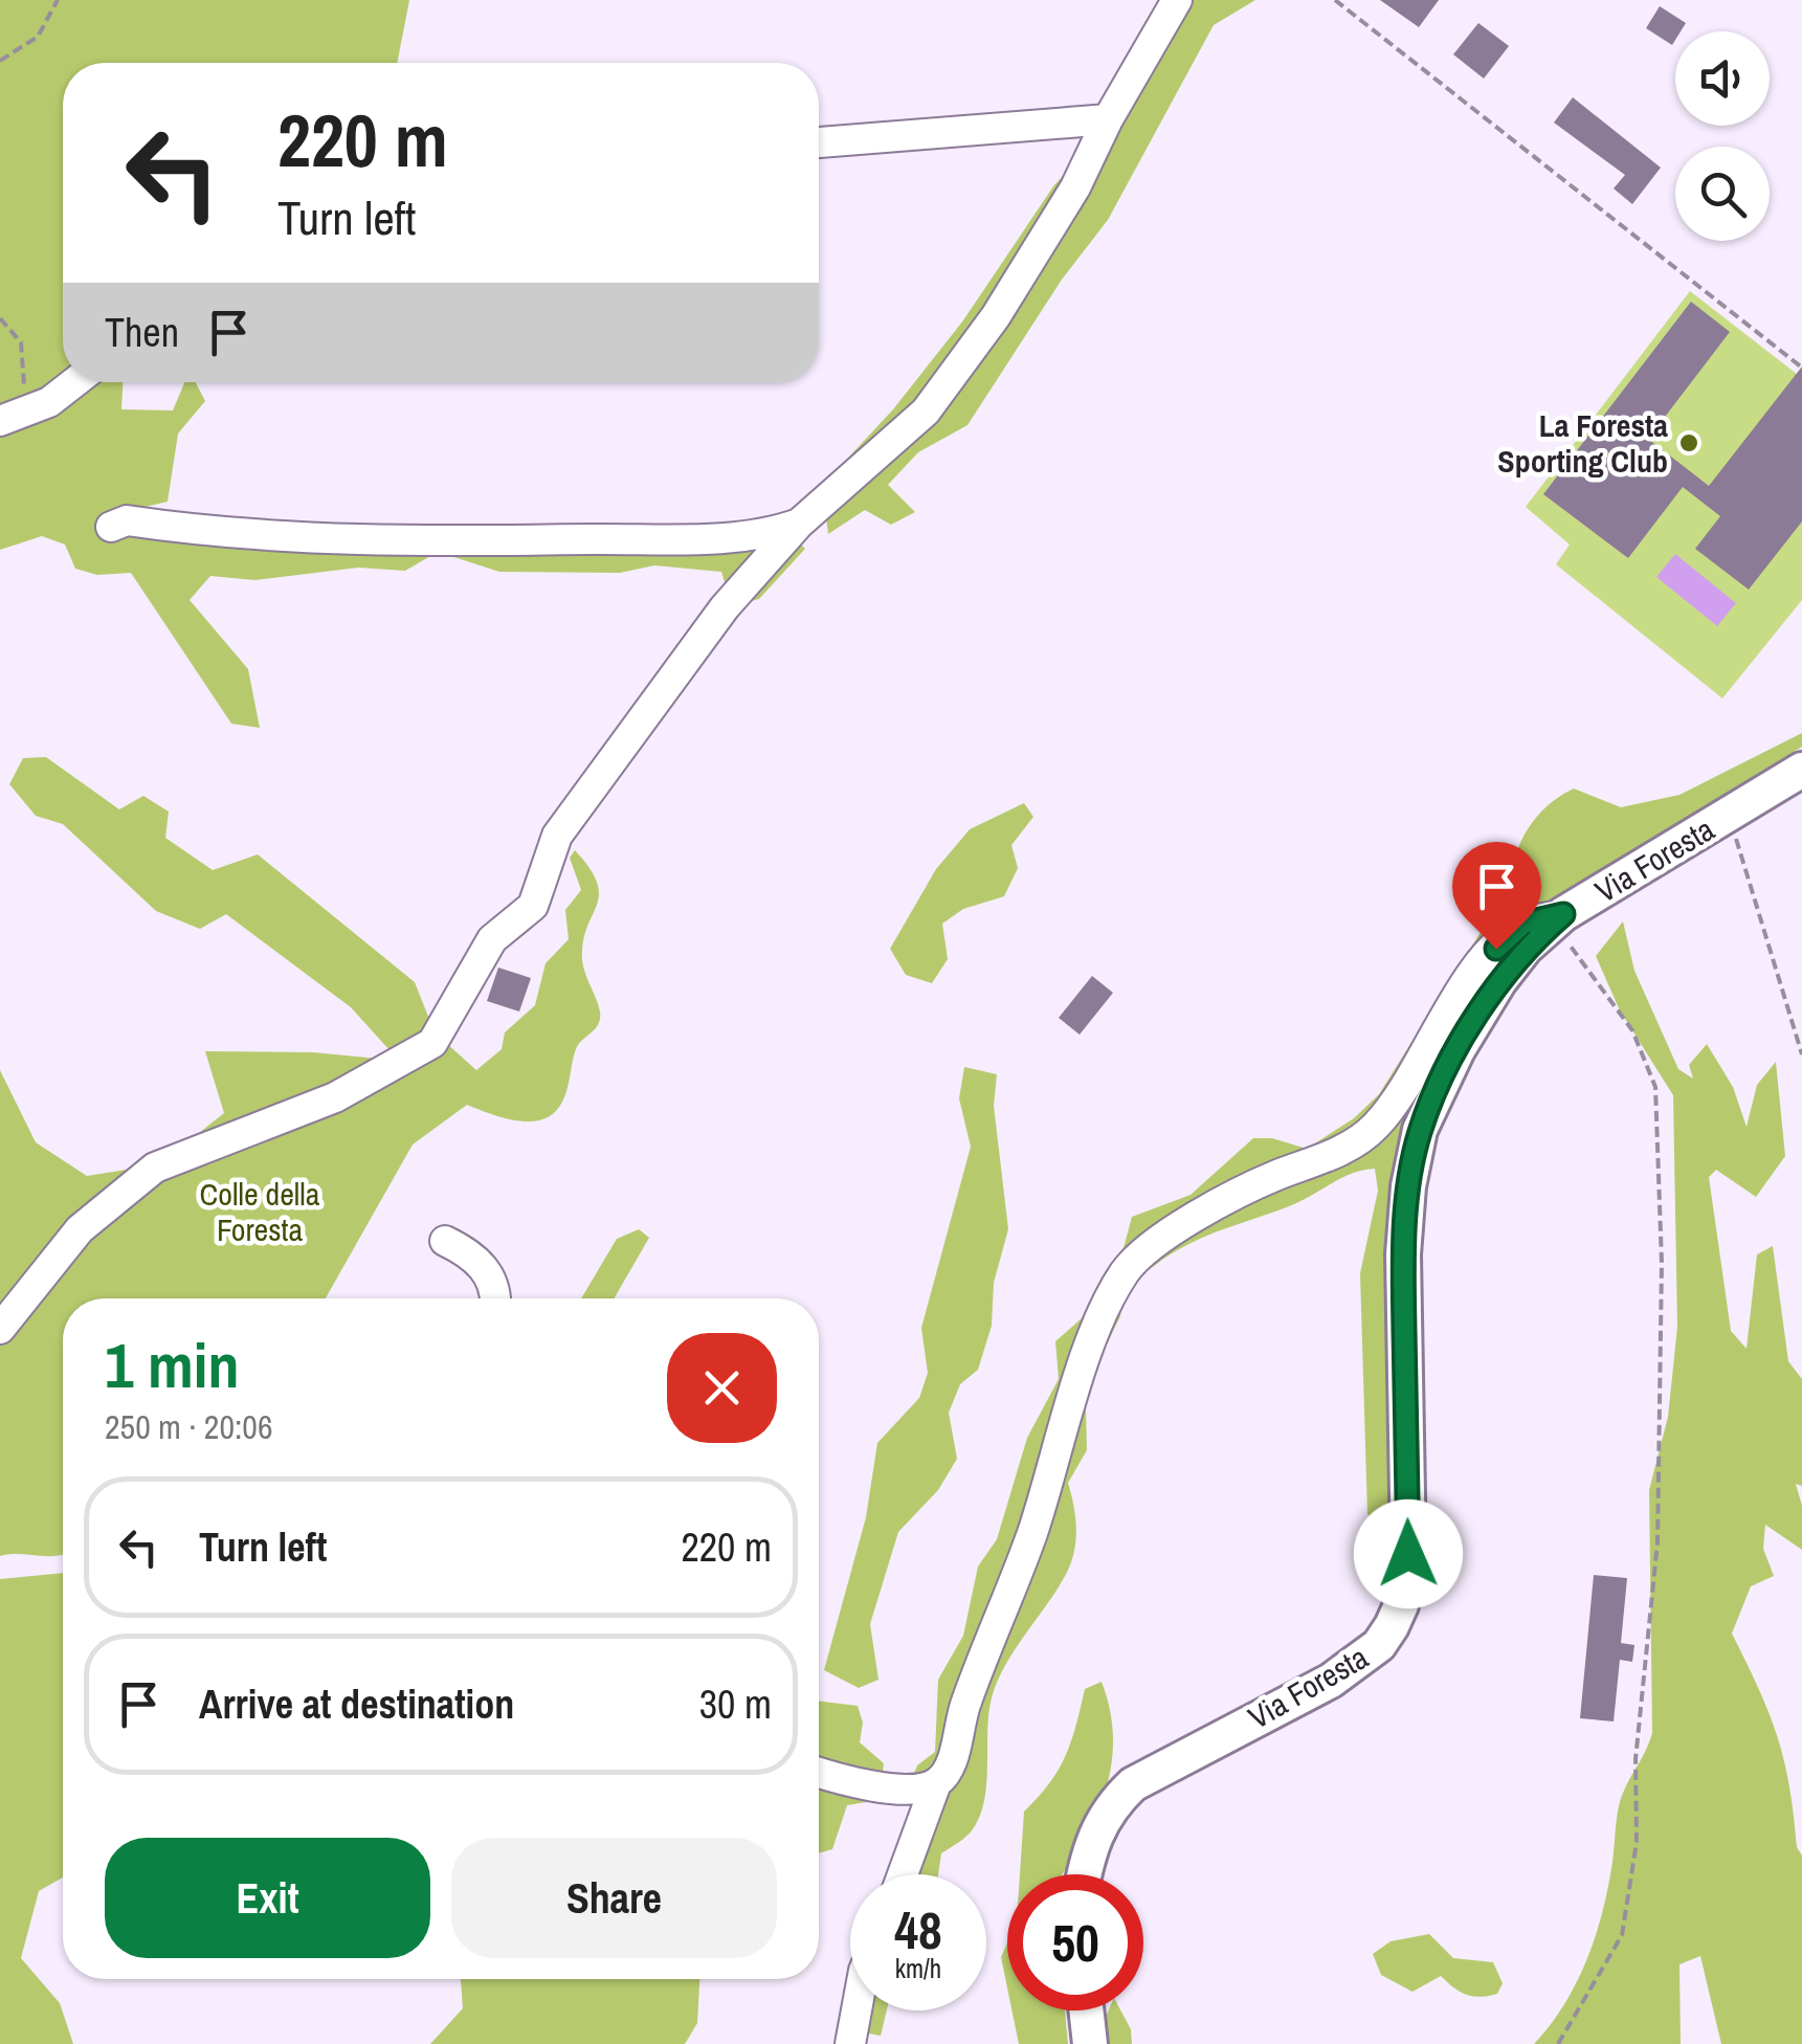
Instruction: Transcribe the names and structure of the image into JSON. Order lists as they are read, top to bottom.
{
  "streets": {
    "main road": ["Via Foresta"]
  },
  "parks": ["Colle della Foresta"],
  "places": ["La Foresta Sporting Club"],
  "page": {
    "turn": ["220 m", "Turn left"],
    "then": "Then",
    "heading": ["1 min", "250 m · 20:06"],
    "list": [
      {
        "name": "Turn left",
        "value": "220 m"
      },
      {
        "name": "Arrive at destination",
        "value": "30 m"
      }
    ],
    "buttons": ["Exit", "Share"],
    "speed": "48 km/h",
    "limit": "50"
  }
}
